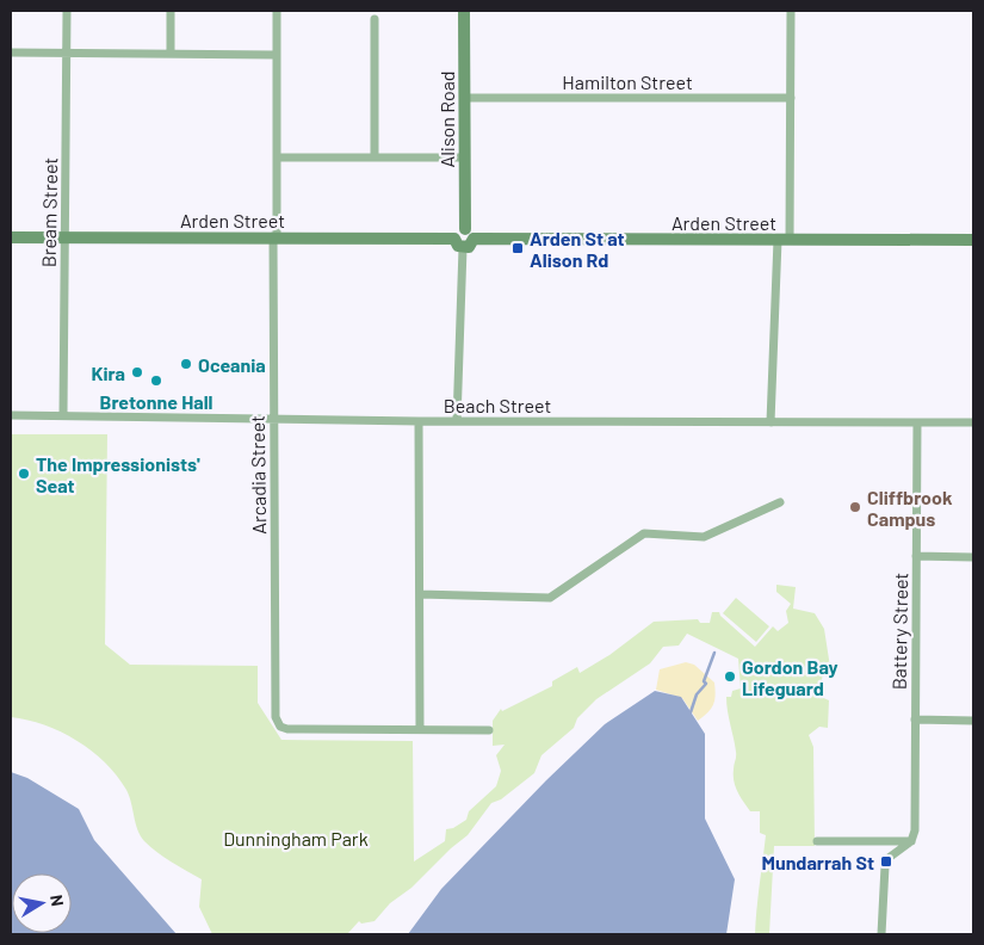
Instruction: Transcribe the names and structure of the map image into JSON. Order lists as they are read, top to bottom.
{
  "streets": {
    "main road": ["Alison Road", "Arden Street"],
    "street": [
      "Hamilton Street",
      "Bream Street",
      "Beach Street",
      "Arcadia Street",
      "Battery Street"
    ]
  },
  "crossings": [
    ["Hamilton Street", "Alison Road"],
    ["Alison Road", "Arden Street"],
    ["Bream Street", "Arden Street"],
    ["Bream Street", "Beach Street"],
    ["Arden Street", "Arcadia Street"],
    ["Beach Street", "Arcadia Street"],
    ["Beach Street", "Battery Street"]
  ],
  "parks": ["Dunningham Park"],
  "places": {
    "transit": ["Arden St at Alison Rd", "Mundarrah St"],
    "other": [
      "Oceania",
      "Kira",
      "Bretonne Hall",
      "The Impressionists' Seat",
      "Cliffbrook Campus",
      "Gordon Bay Lifeguard"
    ]
  },
  "north": "right"
}
